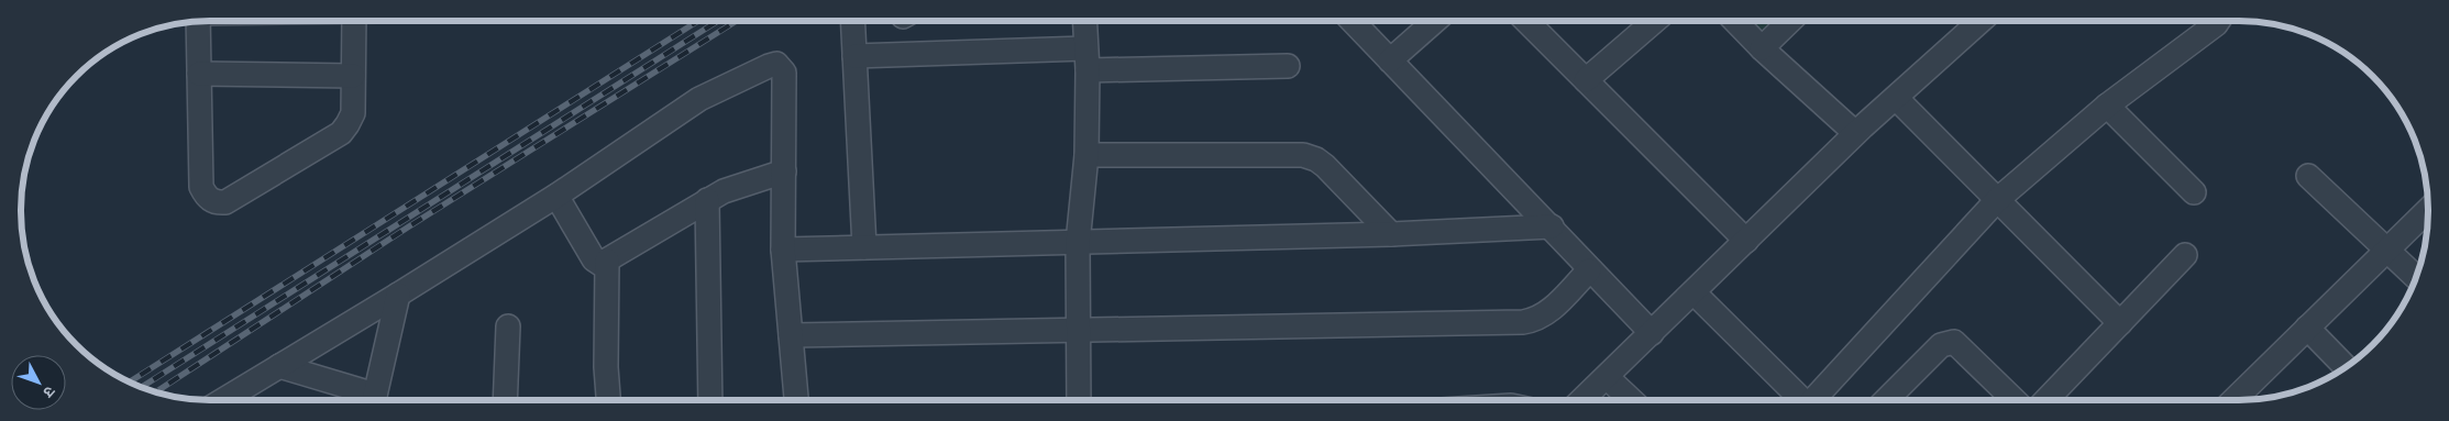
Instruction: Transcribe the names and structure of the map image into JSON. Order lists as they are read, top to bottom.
{
  "north": "bottom right"
}
